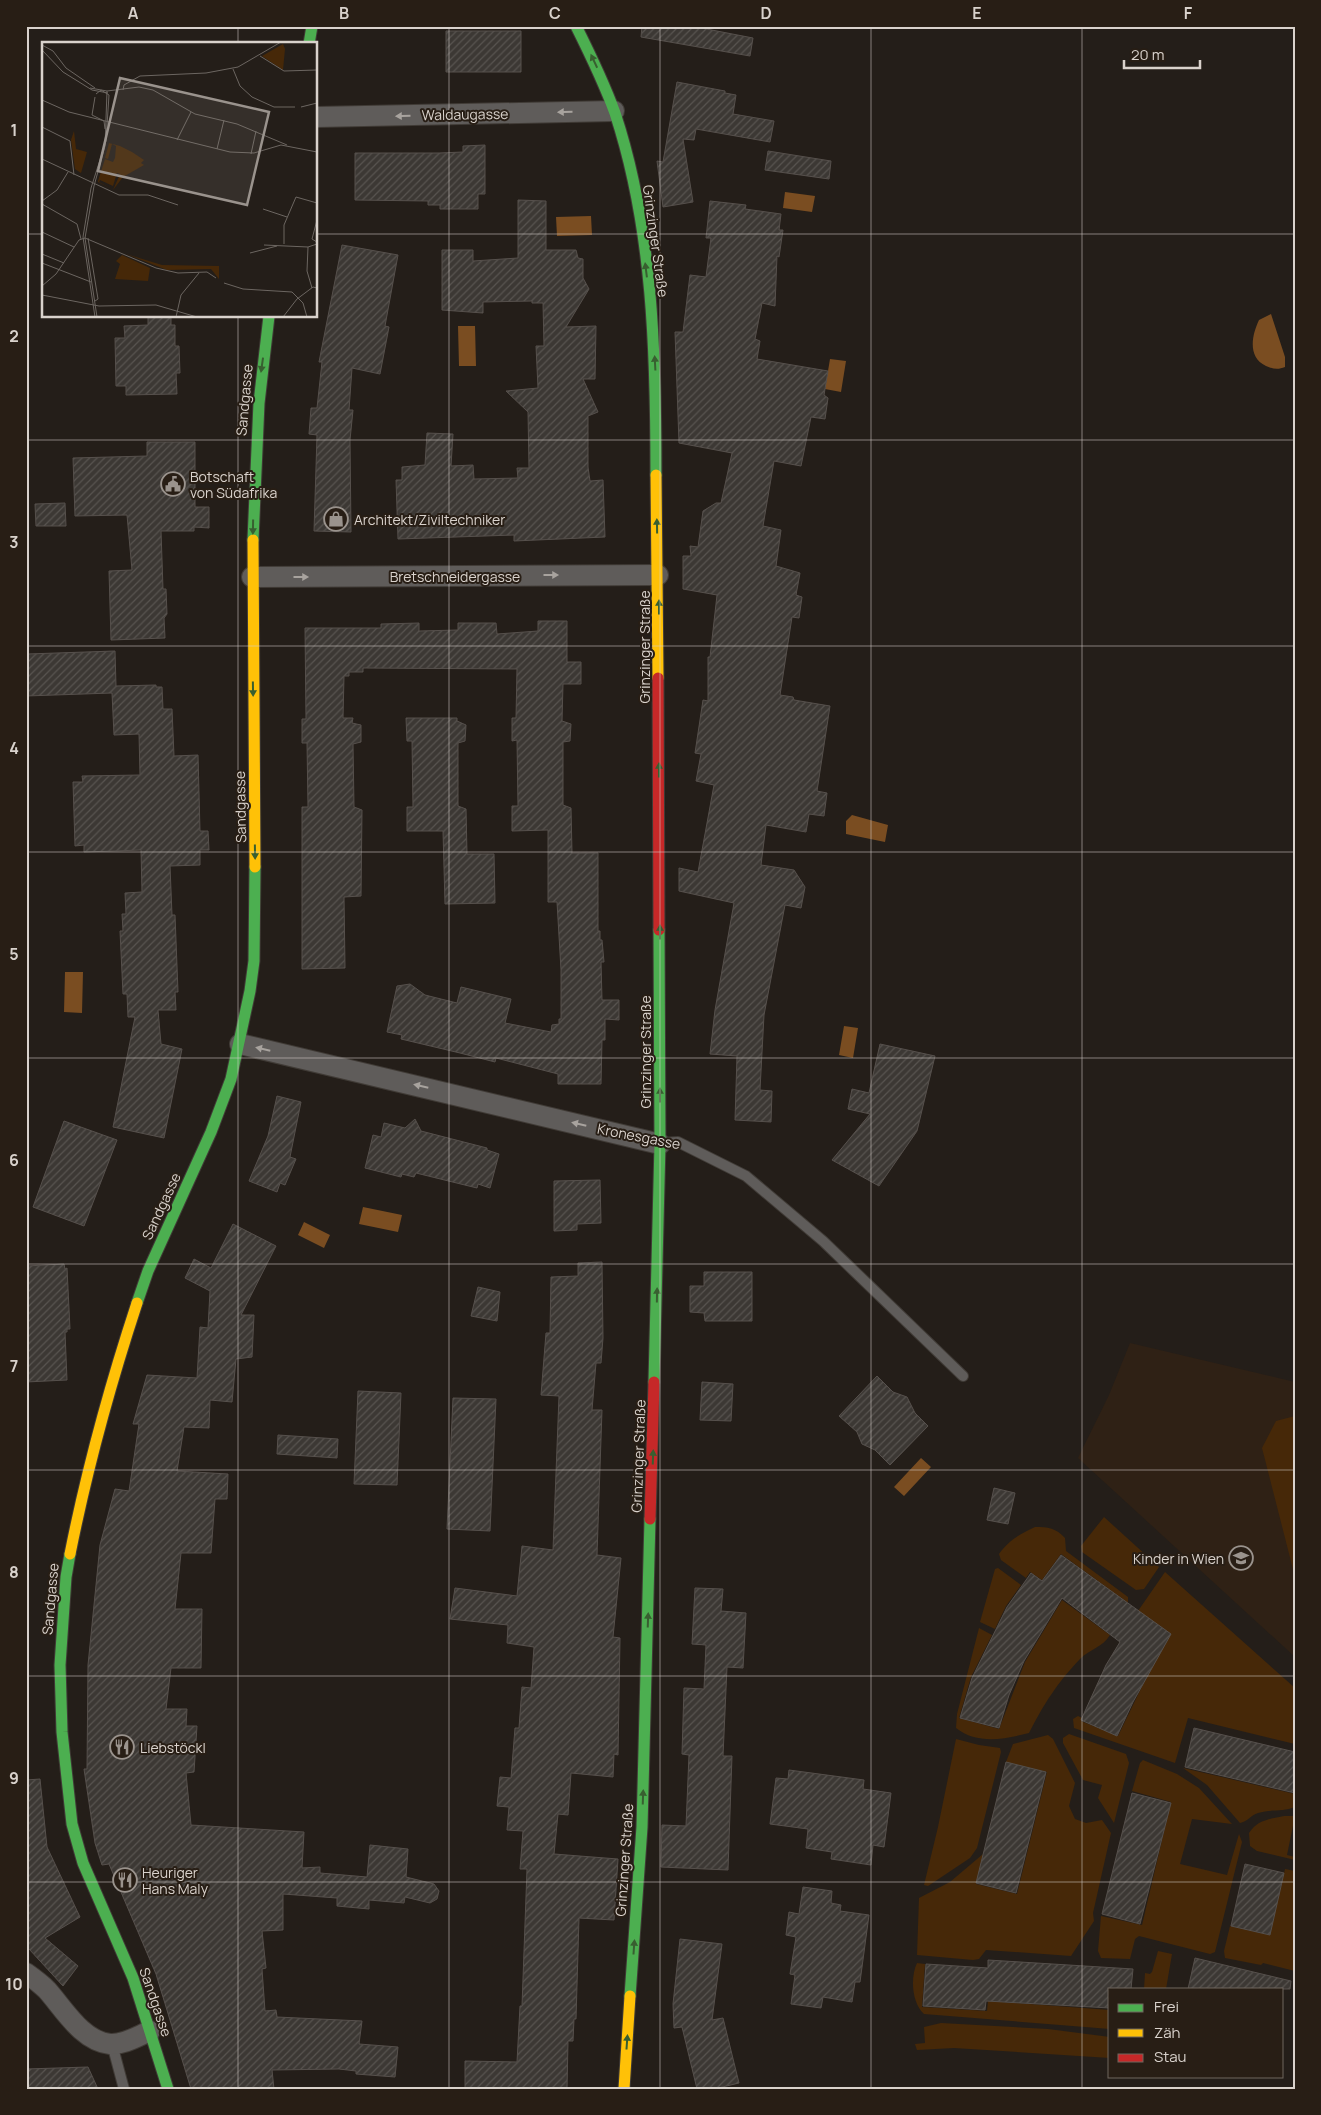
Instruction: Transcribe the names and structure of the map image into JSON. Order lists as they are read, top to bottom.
{
  "streets": {
    "street": [
      "Waldaugasse",
      "Grinzinger Straße",
      "Sandgasse",
      "Bretschneidergasse",
      "Kronesgasse"
    ]
  },
  "crossings": [
    ["Waldaugasse", "Grinzinger Straße"],
    ["Grinzinger Straße", "Bretschneidergasse"],
    ["Grinzinger Straße", "Kronesgasse"],
    ["Sandgasse", "Bretschneidergasse"],
    ["Sandgasse", "Kronesgasse"]
  ],
  "one_way": [
    "Waldaugasse",
    "Grinzinger Straße",
    "Sandgasse",
    "Bretschneidergasse",
    "Kronesgasse"
  ],
  "places": {
    "public building": ["Botschaft von Südafrika"],
    "shop": ["Architekt/Ziviltechniker"],
    "school or university": ["Kinder in Wien"],
    "restaurant": ["Liebstöckl", "Heuriger Hans Maly"]
  },
  "legend": ["Frei", "Zäh", "Stau"],
  "scale_bar": "20 m",
  "grid": {
    "columns": [
      "A",
      "B",
      "C",
      "D",
      "E",
      "F"
    ],
    "rows": [
      "1",
      "2",
      "3",
      "4",
      "5",
      "6",
      "7",
      "8",
      "9",
      "10"
    ]
  }
}
